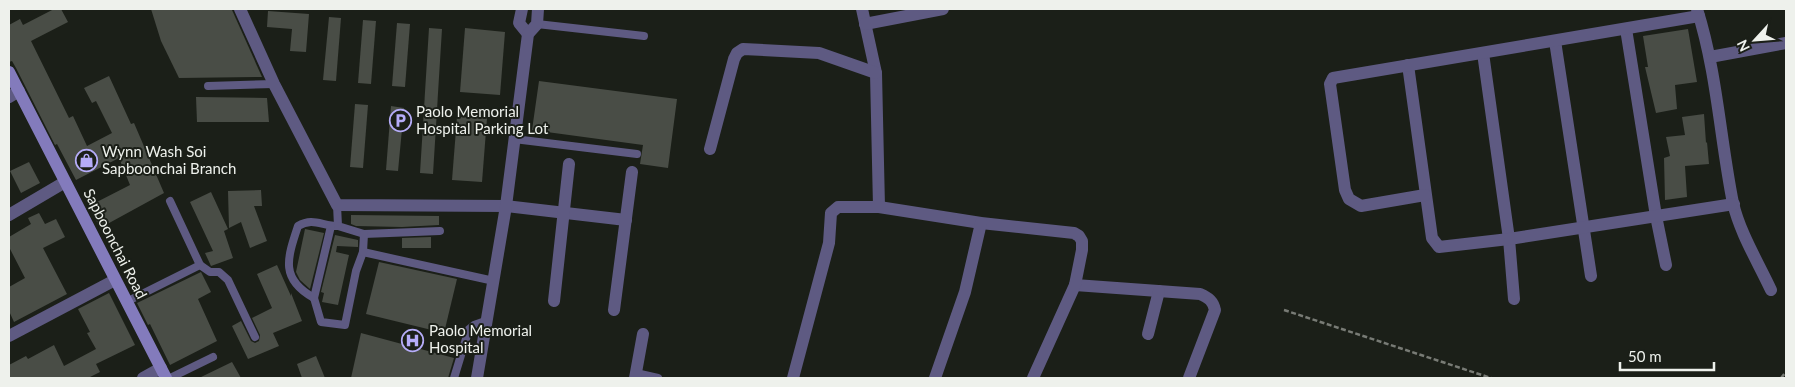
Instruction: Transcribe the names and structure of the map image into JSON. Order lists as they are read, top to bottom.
{
  "streets": {
    "street": ["Sapboonchai Road"]
  },
  "places": {
    "parking": ["Paolo Memorial Hospital Parking Lot"],
    "shop": ["Wynn Wash Soi Sapboonchai Branch"],
    "hospital": ["Paolo Memorial Hospital"]
  },
  "scale_bar": "50 m",
  "north": "bottom left"
}
